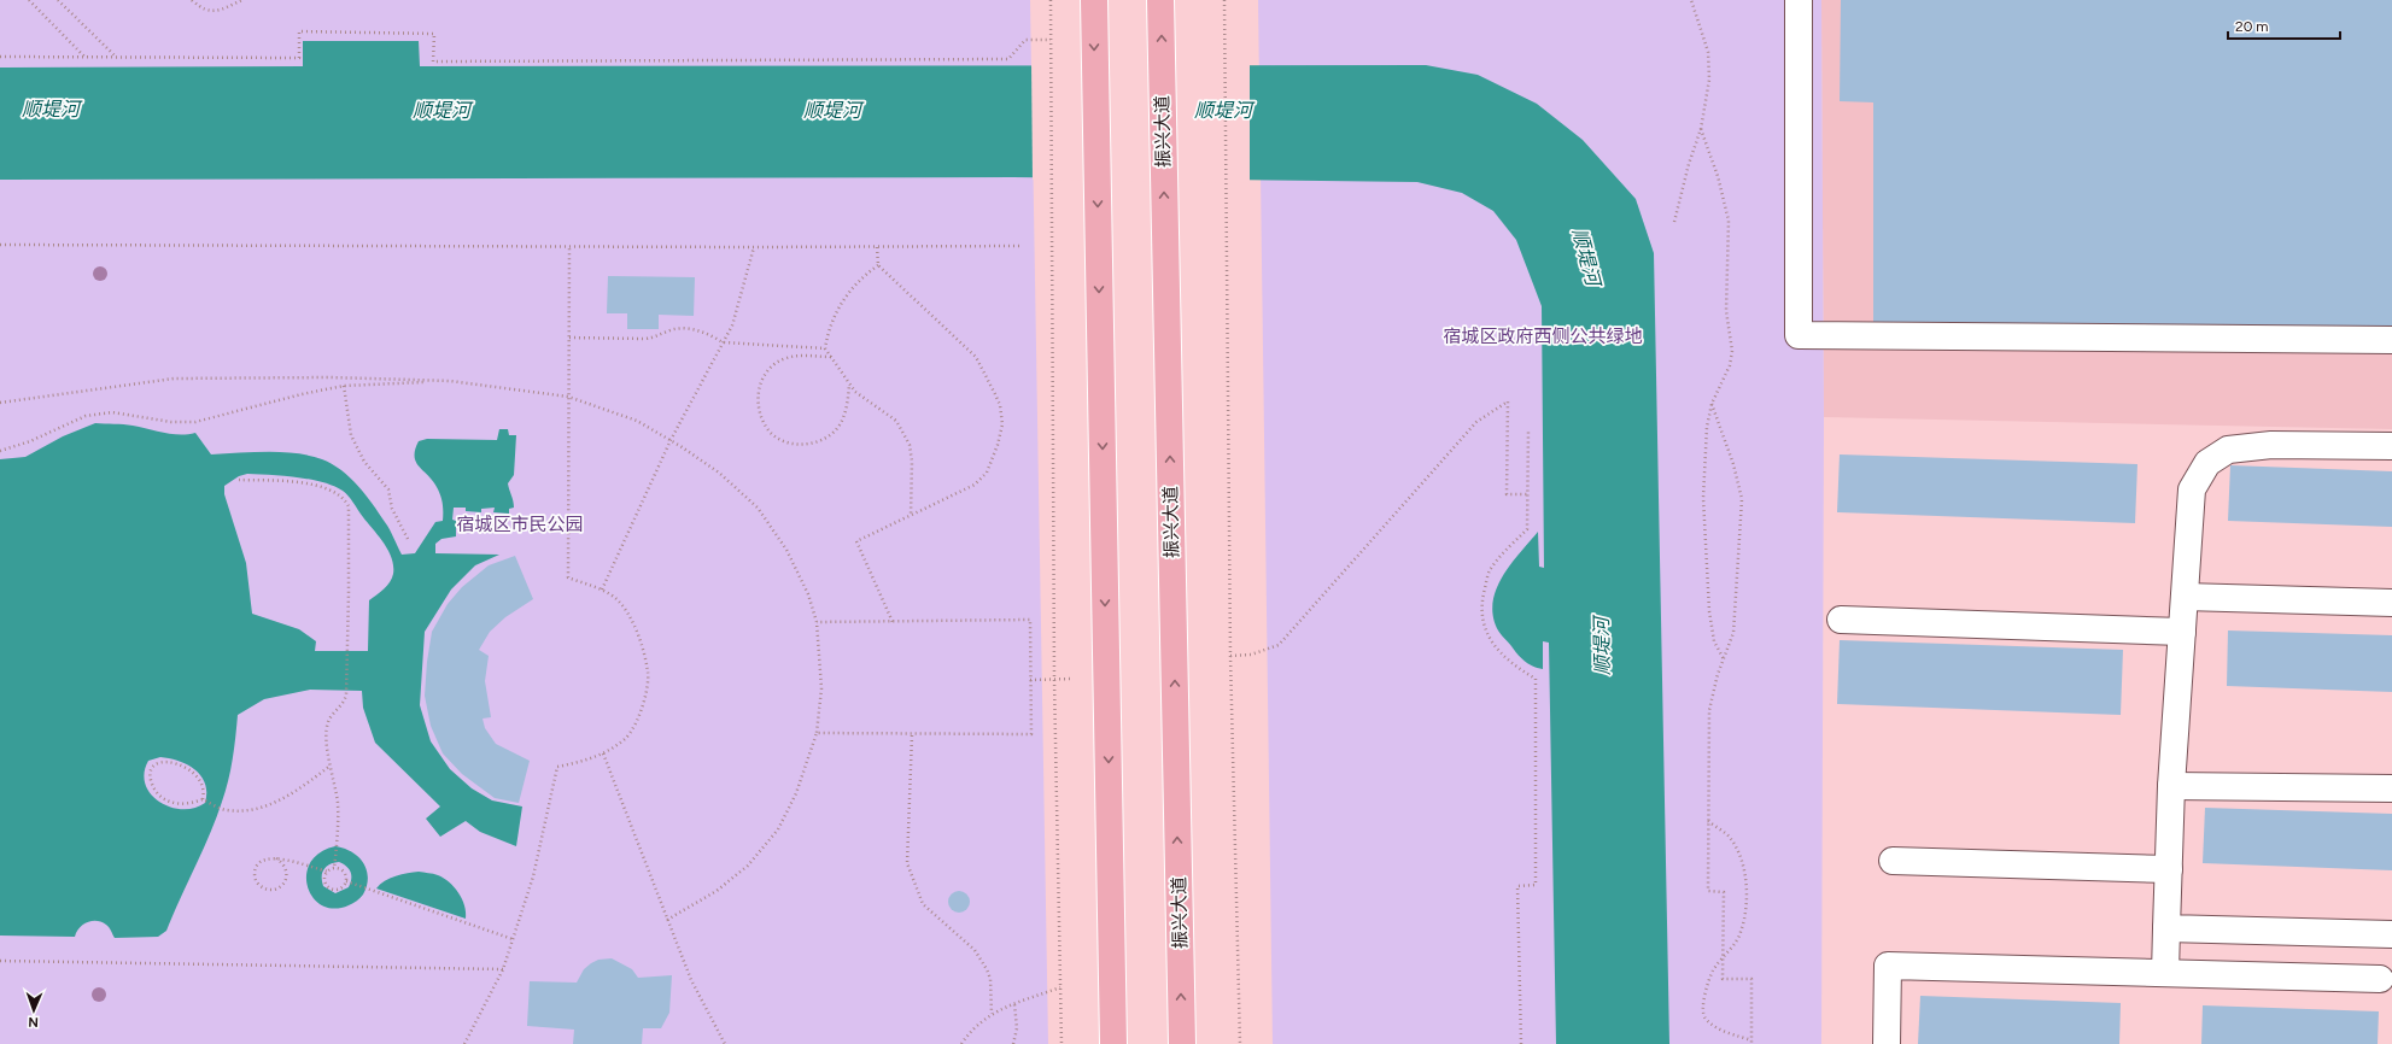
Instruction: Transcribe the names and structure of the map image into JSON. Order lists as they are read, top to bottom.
{
  "streets": {
    "main road": ["振兴大道"]
  },
  "water": ["顺堤河"],
  "parks": ["宿城区政府西侧公共绿地", "宿城区市民公园"],
  "scale_bar": "20 m",
  "north": "bottom"
}
